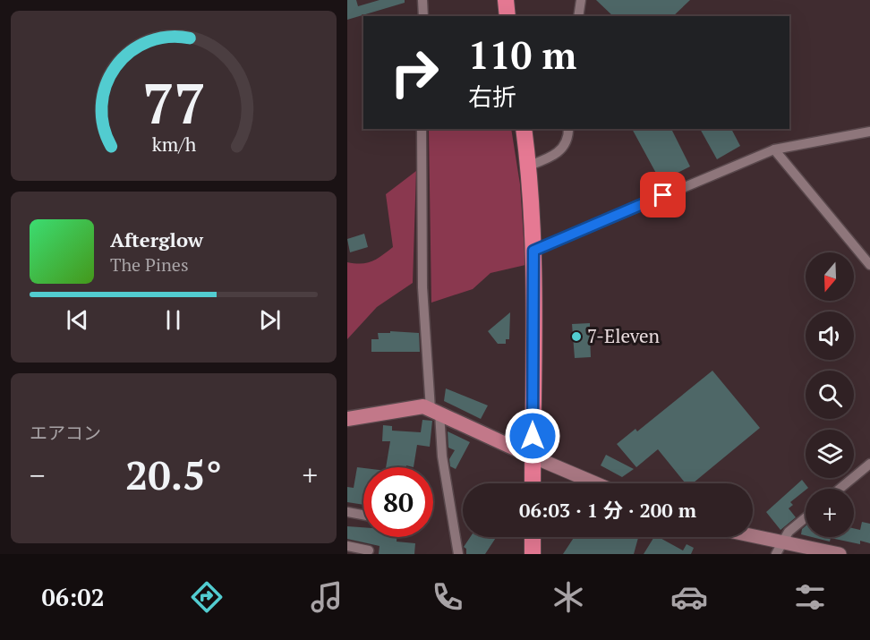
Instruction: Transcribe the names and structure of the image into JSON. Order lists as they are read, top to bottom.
{
  "places": ["7-Eleven"],
  "north": "bottom",
  "page": {
    "turn": ["110 m", "右折"],
    "song": ["Afterglow", "The Pines"],
    "map_buttons": "+",
    "tile": "エアコン",
    "heat": ["−", "20.5°", "+"],
    "limit": "80",
    "trip": "06:03 · 1 分 · 200 m",
    "tabs": "06:02",
    "gauge": ["77", "km/h"]
  }
}
